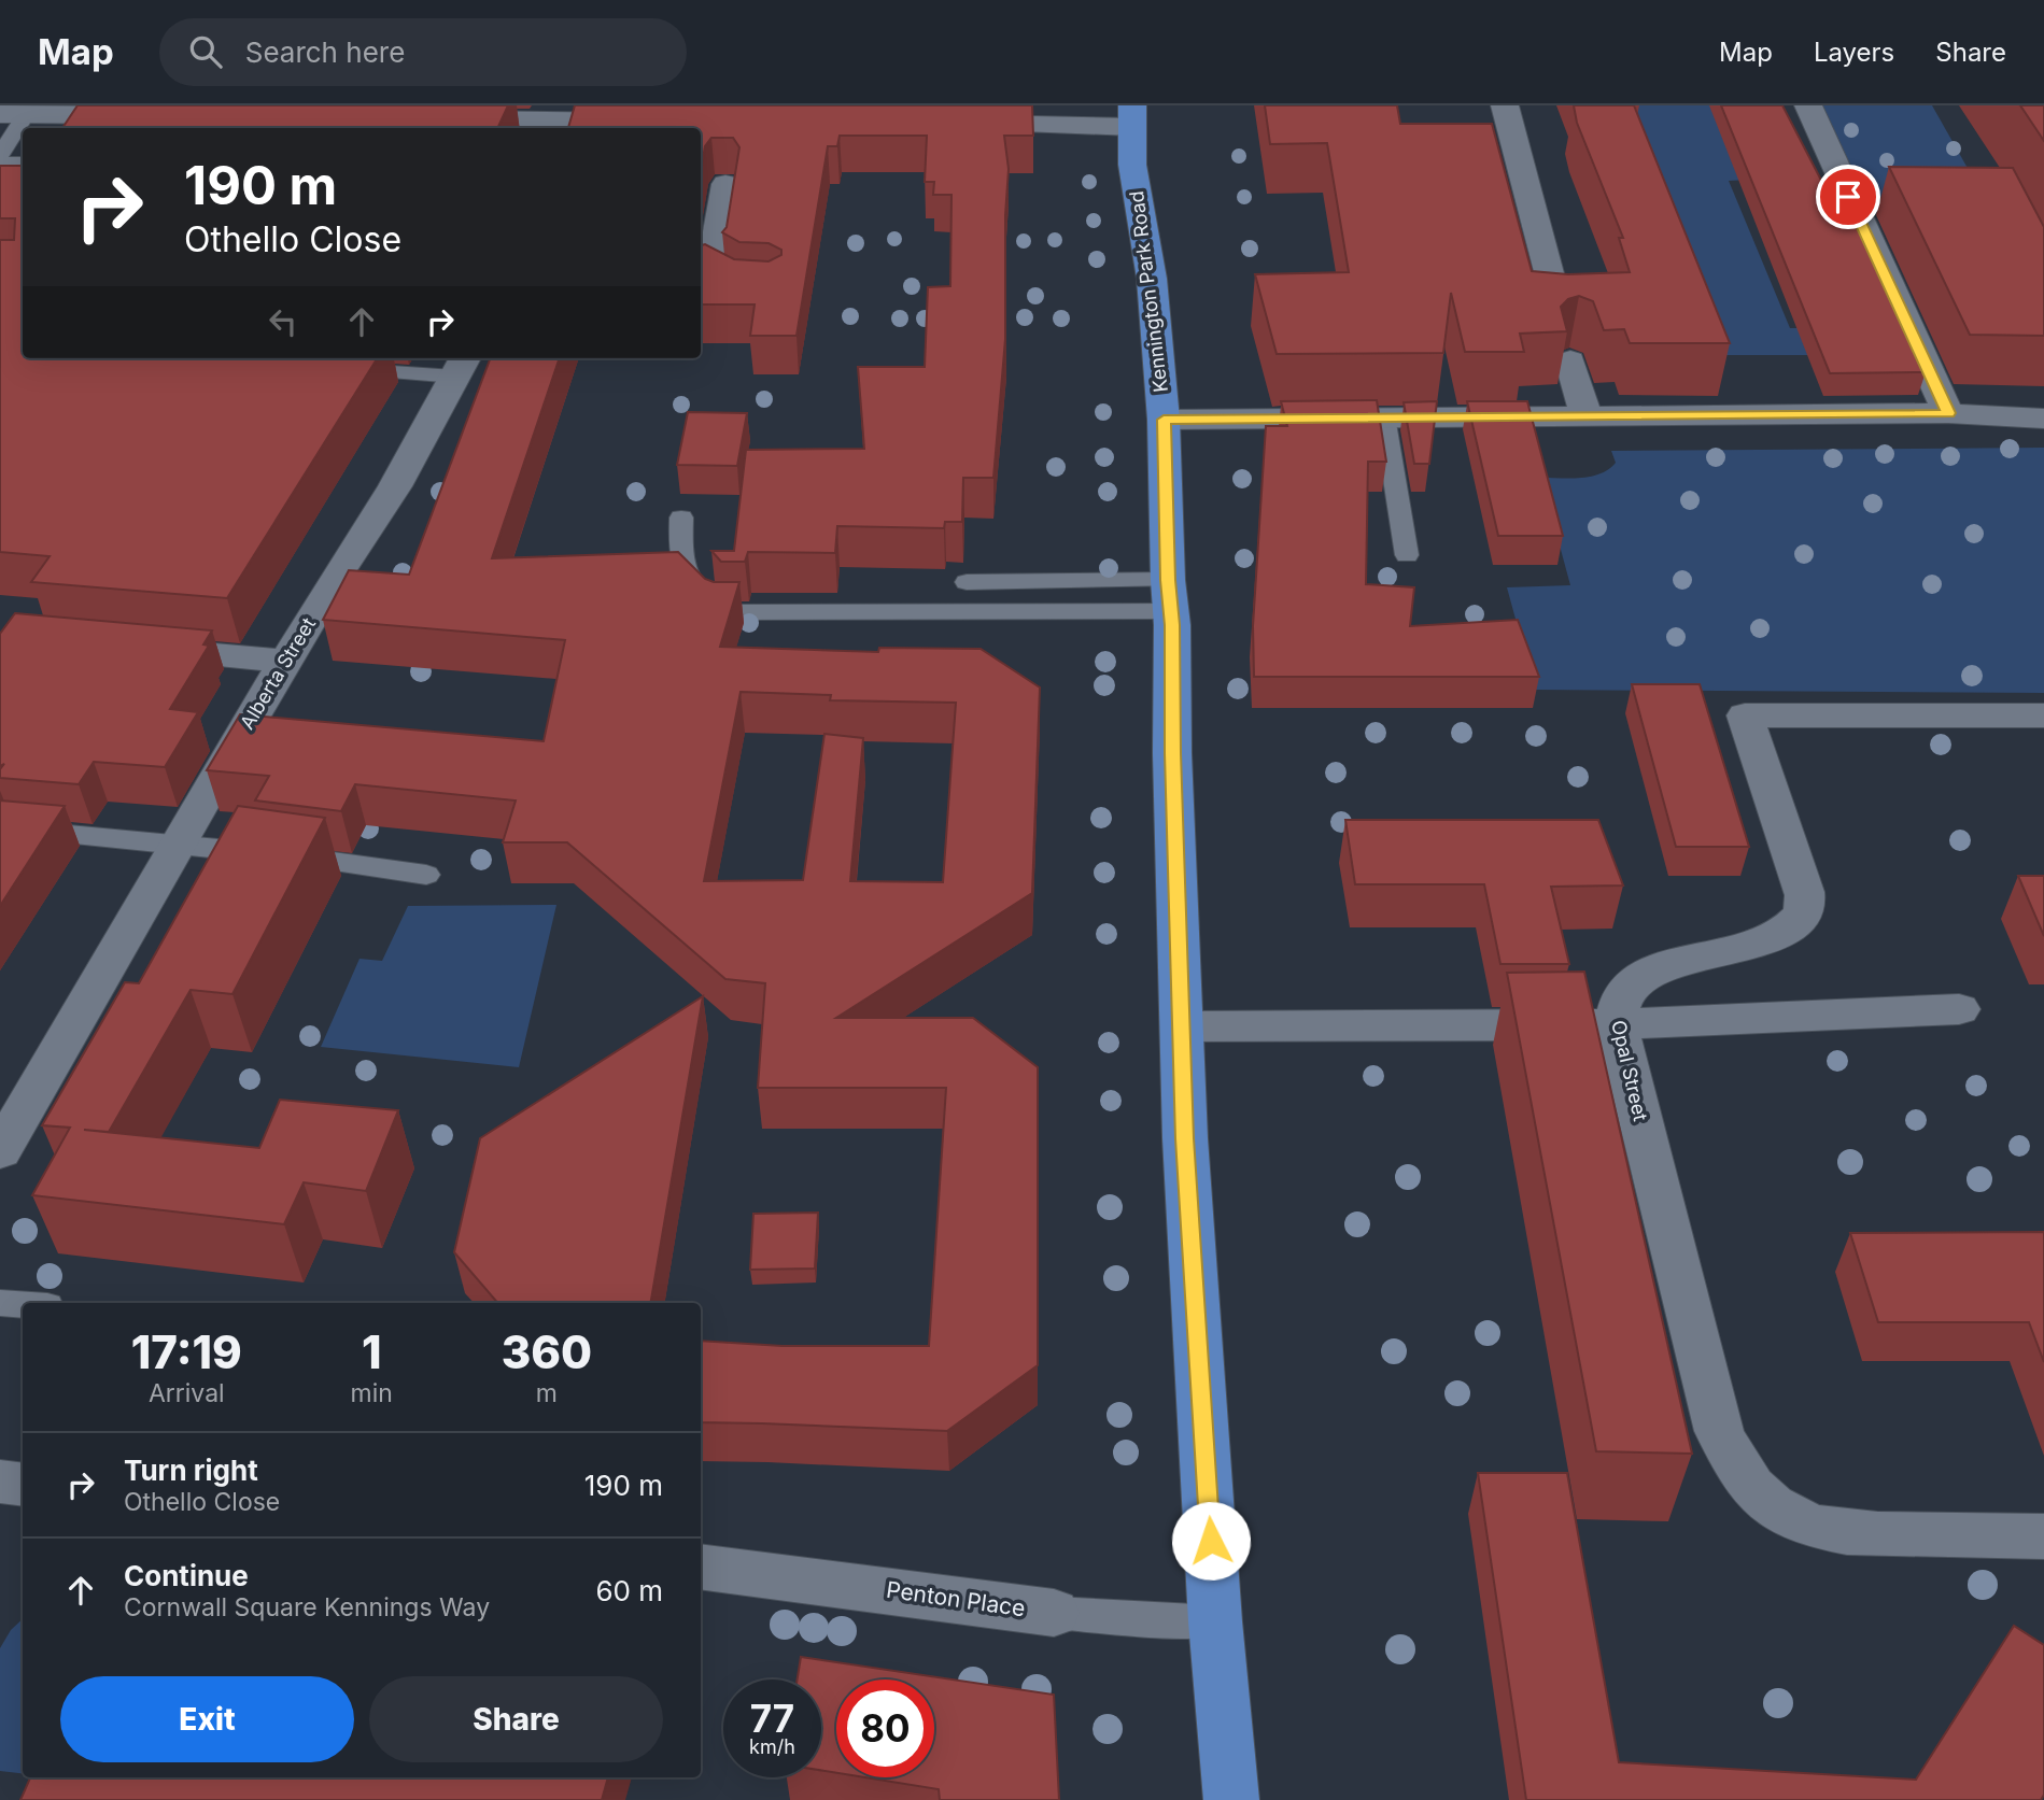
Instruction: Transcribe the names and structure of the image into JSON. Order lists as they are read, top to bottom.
{
  "streets": {
    "highway": ["Kennington Park Road"],
    "street": ["Alberta Street", "Opal Street", "Penton Place"]
  },
  "crossings": [
    ["Kennington Park Road", "Penton Place"]
  ],
  "page": {
    "header": "Map",
    "search": "Search here",
    "nav": ["Map", "Layers", "Share"],
    "turn": ["190 m", "Othello Close"],
    "eta": [
      "17:19",
      "Arrival",
      "1",
      "min",
      "360",
      "m"
    ],
    "list": [
      {
        "name": "Turn right",
        "note": "Othello Close",
        "value": "190 m"
      },
      {
        "name": "Continue",
        "note": "Cornwall Square Kennings Way",
        "value": "60 m"
      }
    ],
    "buttons": ["Exit", "Share"],
    "speed": "77 km/h",
    "limit": "80"
  }
}
